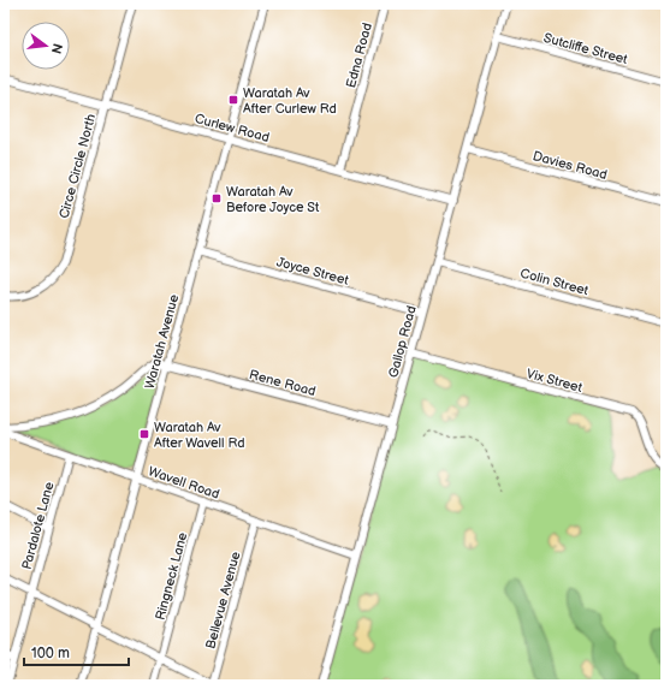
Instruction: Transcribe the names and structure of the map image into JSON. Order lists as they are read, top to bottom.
{
  "streets": {
    "street": [
      "Sutcliffe Street",
      "Edna Road",
      "Curlew Road",
      "Davies Road",
      "Circe Circle North",
      "Joyce Street",
      "Colin Street",
      "Waratah Avenue",
      "Gallop Road",
      "Vix Street",
      "Rene Road",
      "Wavell Road",
      "Pardalote Lane",
      "Ringneck Lane",
      "Bellevue Avenue"
    ]
  },
  "crossings": [
    ["Sutcliffe Street", "Gallop Road"],
    ["Edna Road", "Curlew Road"],
    ["Curlew Road", "Circe Circle North"],
    ["Curlew Road", "Waratah Avenue"],
    ["Curlew Road", "Gallop Road"],
    ["Davies Road", "Gallop Road"],
    ["Joyce Street", "Waratah Avenue"],
    ["Joyce Street", "Gallop Road"],
    ["Colin Street", "Gallop Road"],
    ["Waratah Avenue", "Rene Road"],
    ["Waratah Avenue", "Wavell Road"],
    ["Gallop Road", "Vix Street"],
    ["Gallop Road", "Rene Road"],
    ["Gallop Road", "Wavell Road"],
    ["Wavell Road", "Pardalote Lane"],
    ["Wavell Road", "Ringneck Lane"],
    ["Wavell Road", "Bellevue Avenue"]
  ],
  "places": {
    "transit": ["Waratah Av After Curlew Rd", "Waratah Av Before Joyce St", "Waratah Av After Wavell Rd"]
  },
  "scale_bar": "100 m",
  "north": "right"
}
